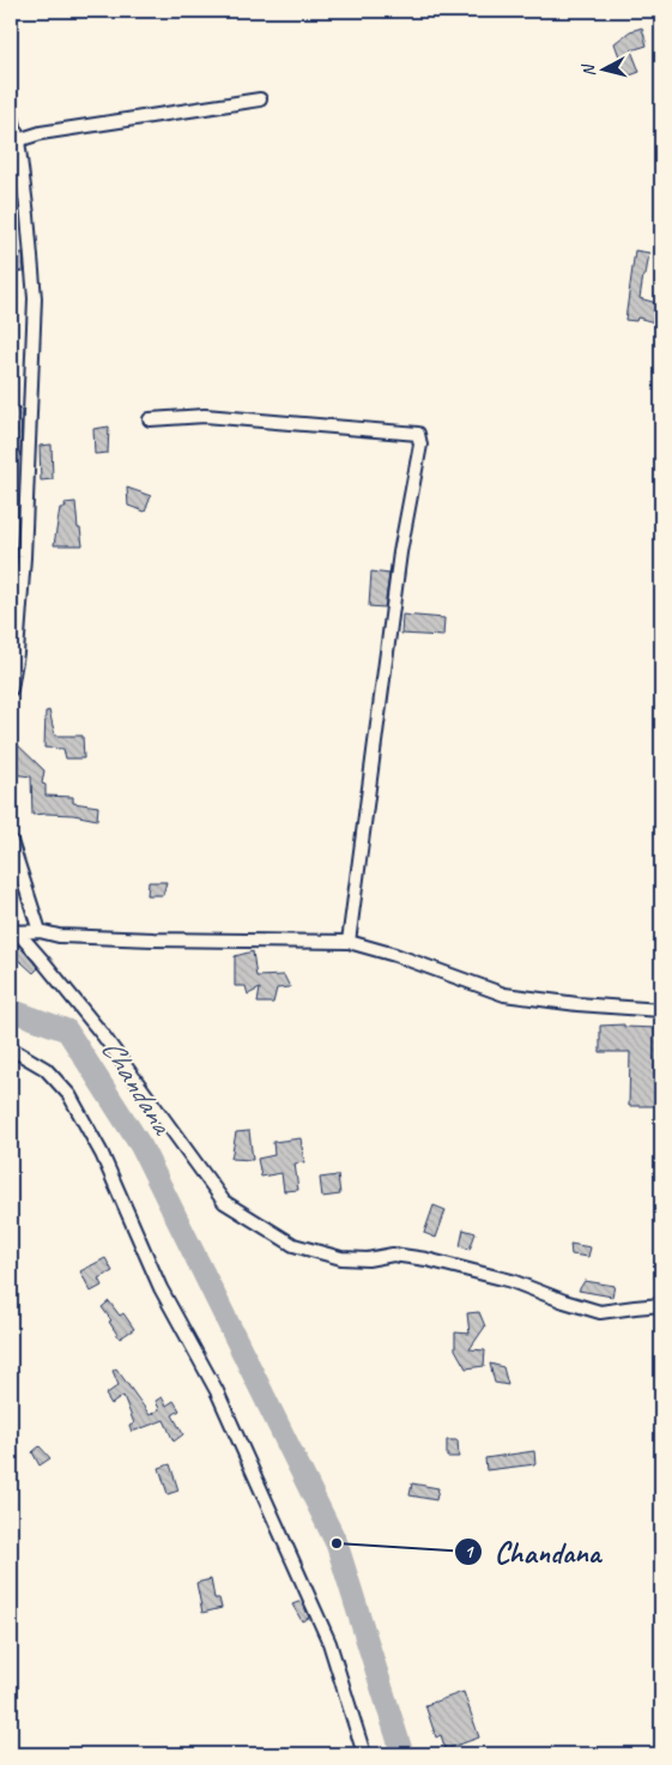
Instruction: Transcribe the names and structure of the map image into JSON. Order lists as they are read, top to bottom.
{
  "water": ["Chandana"],
  "places": ["Chandana"],
  "north": "left"
}
